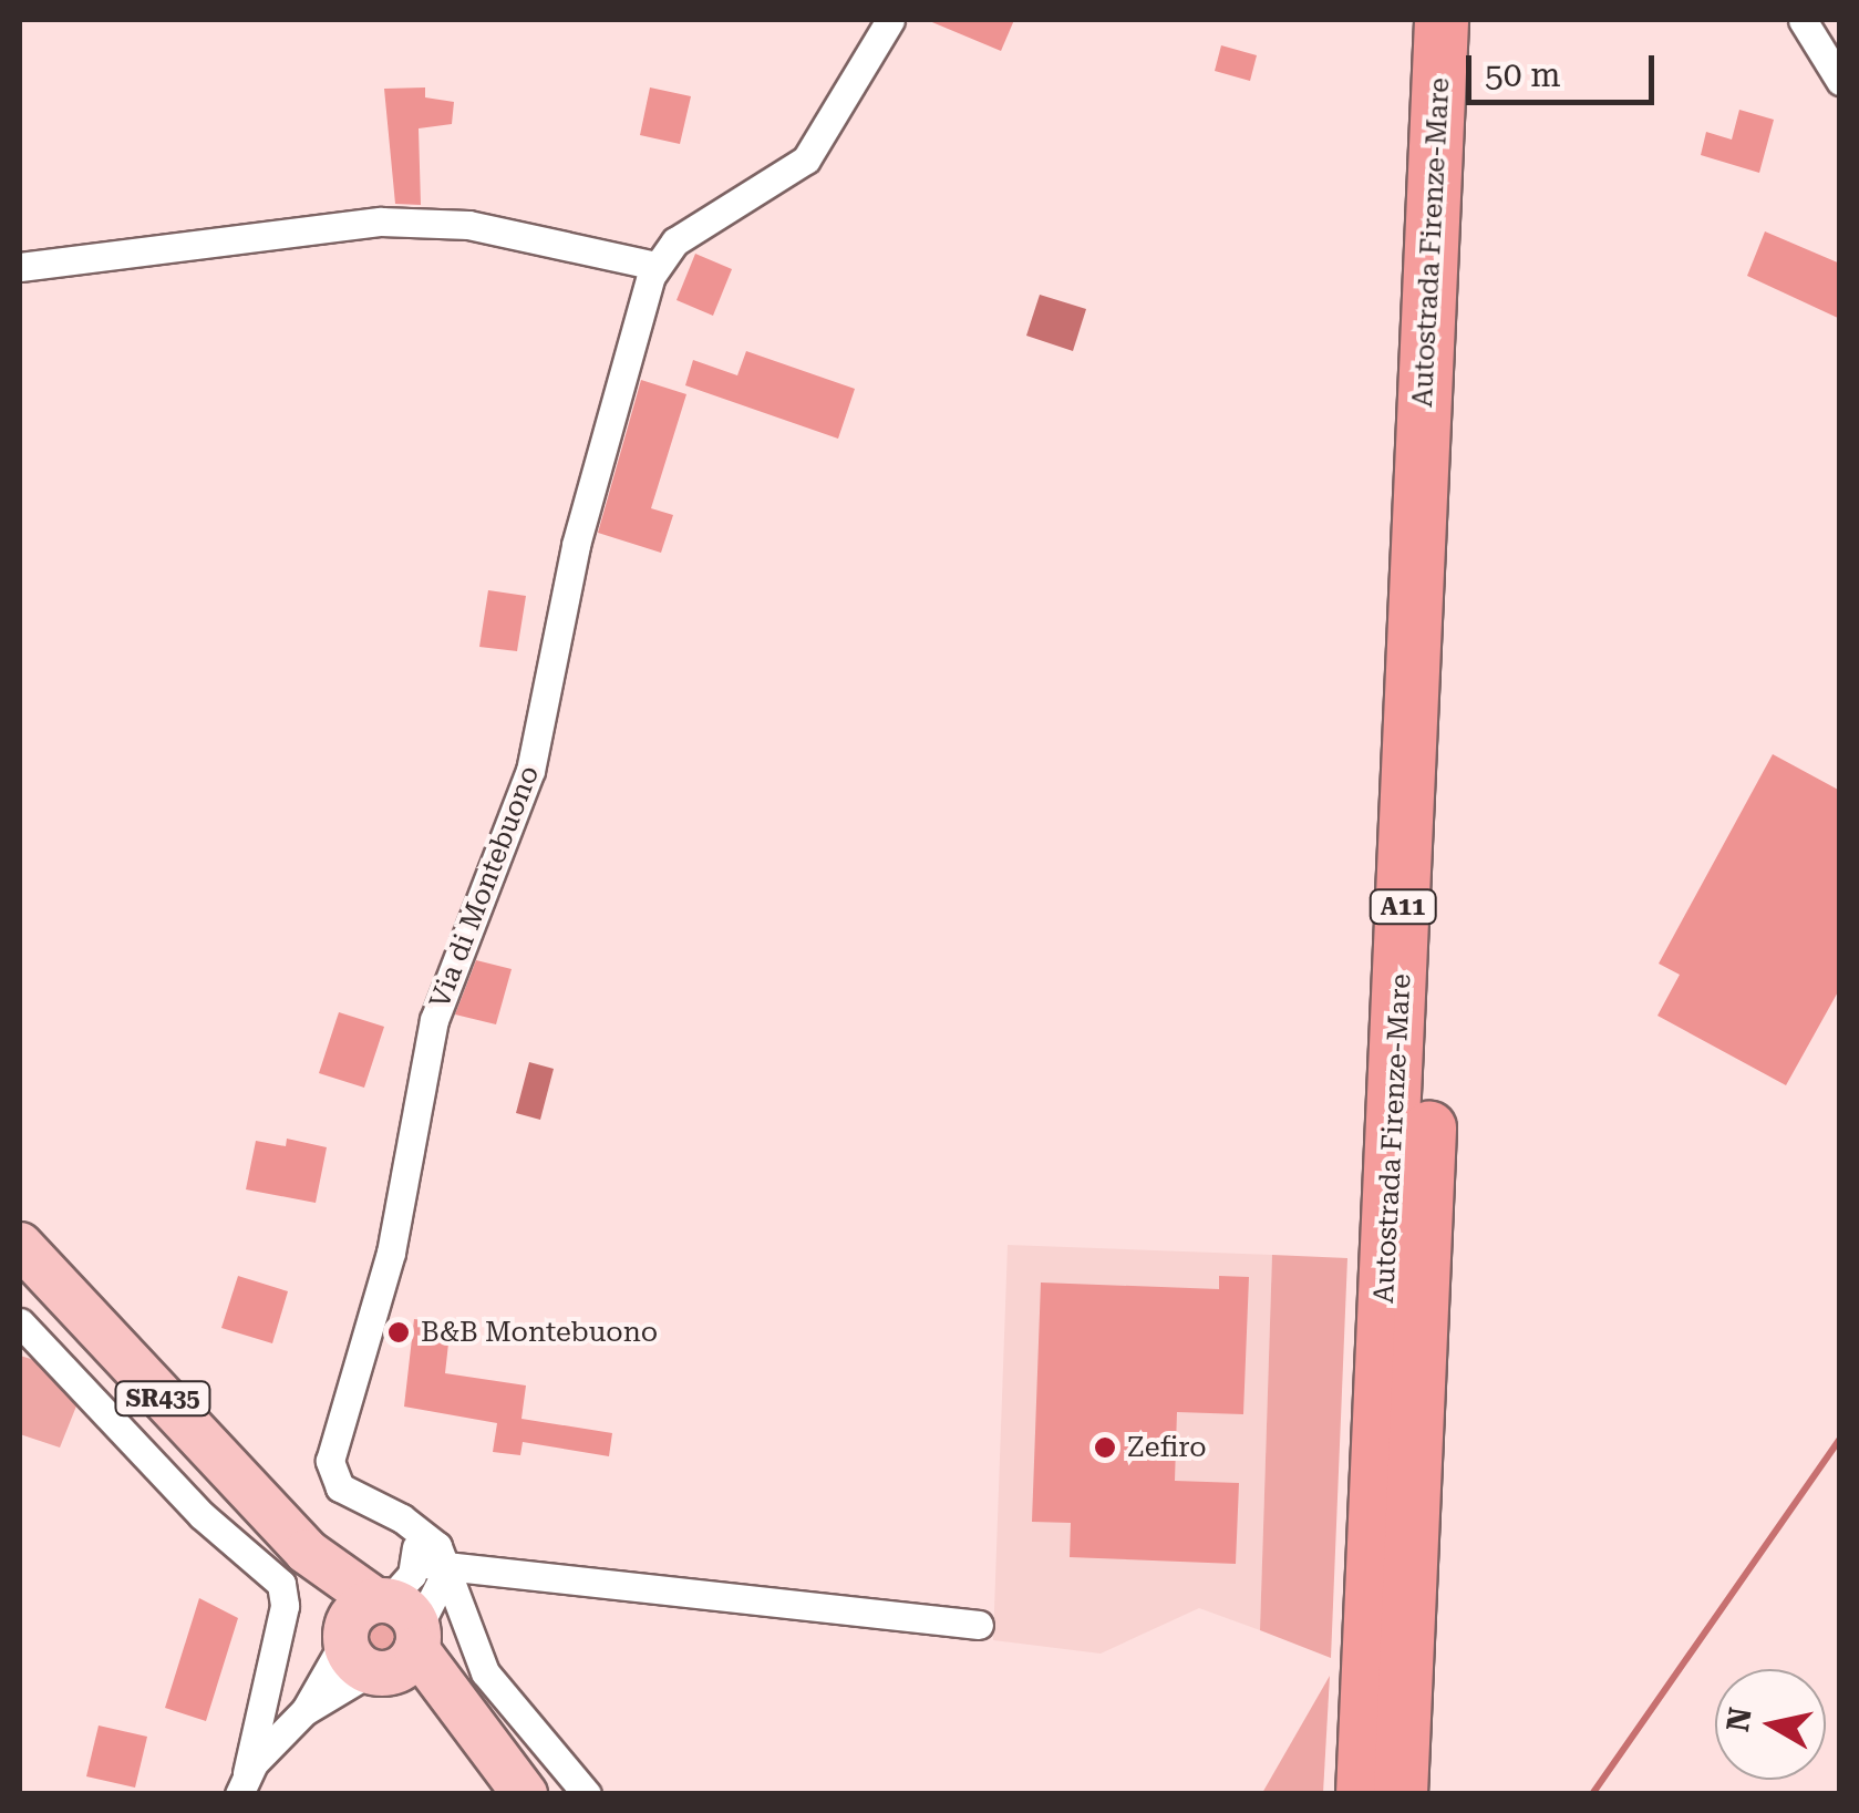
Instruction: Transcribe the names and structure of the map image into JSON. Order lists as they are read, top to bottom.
{
  "streets": {
    "highway": ["Autostrada Firenze-Mare", "A11"],
    "main road": ["SR435"],
    "street": ["Via di Montebuono"]
  },
  "places": ["B&B Montebuono", "Zefiro"],
  "scale_bar": "50 m",
  "north": "left"
}
